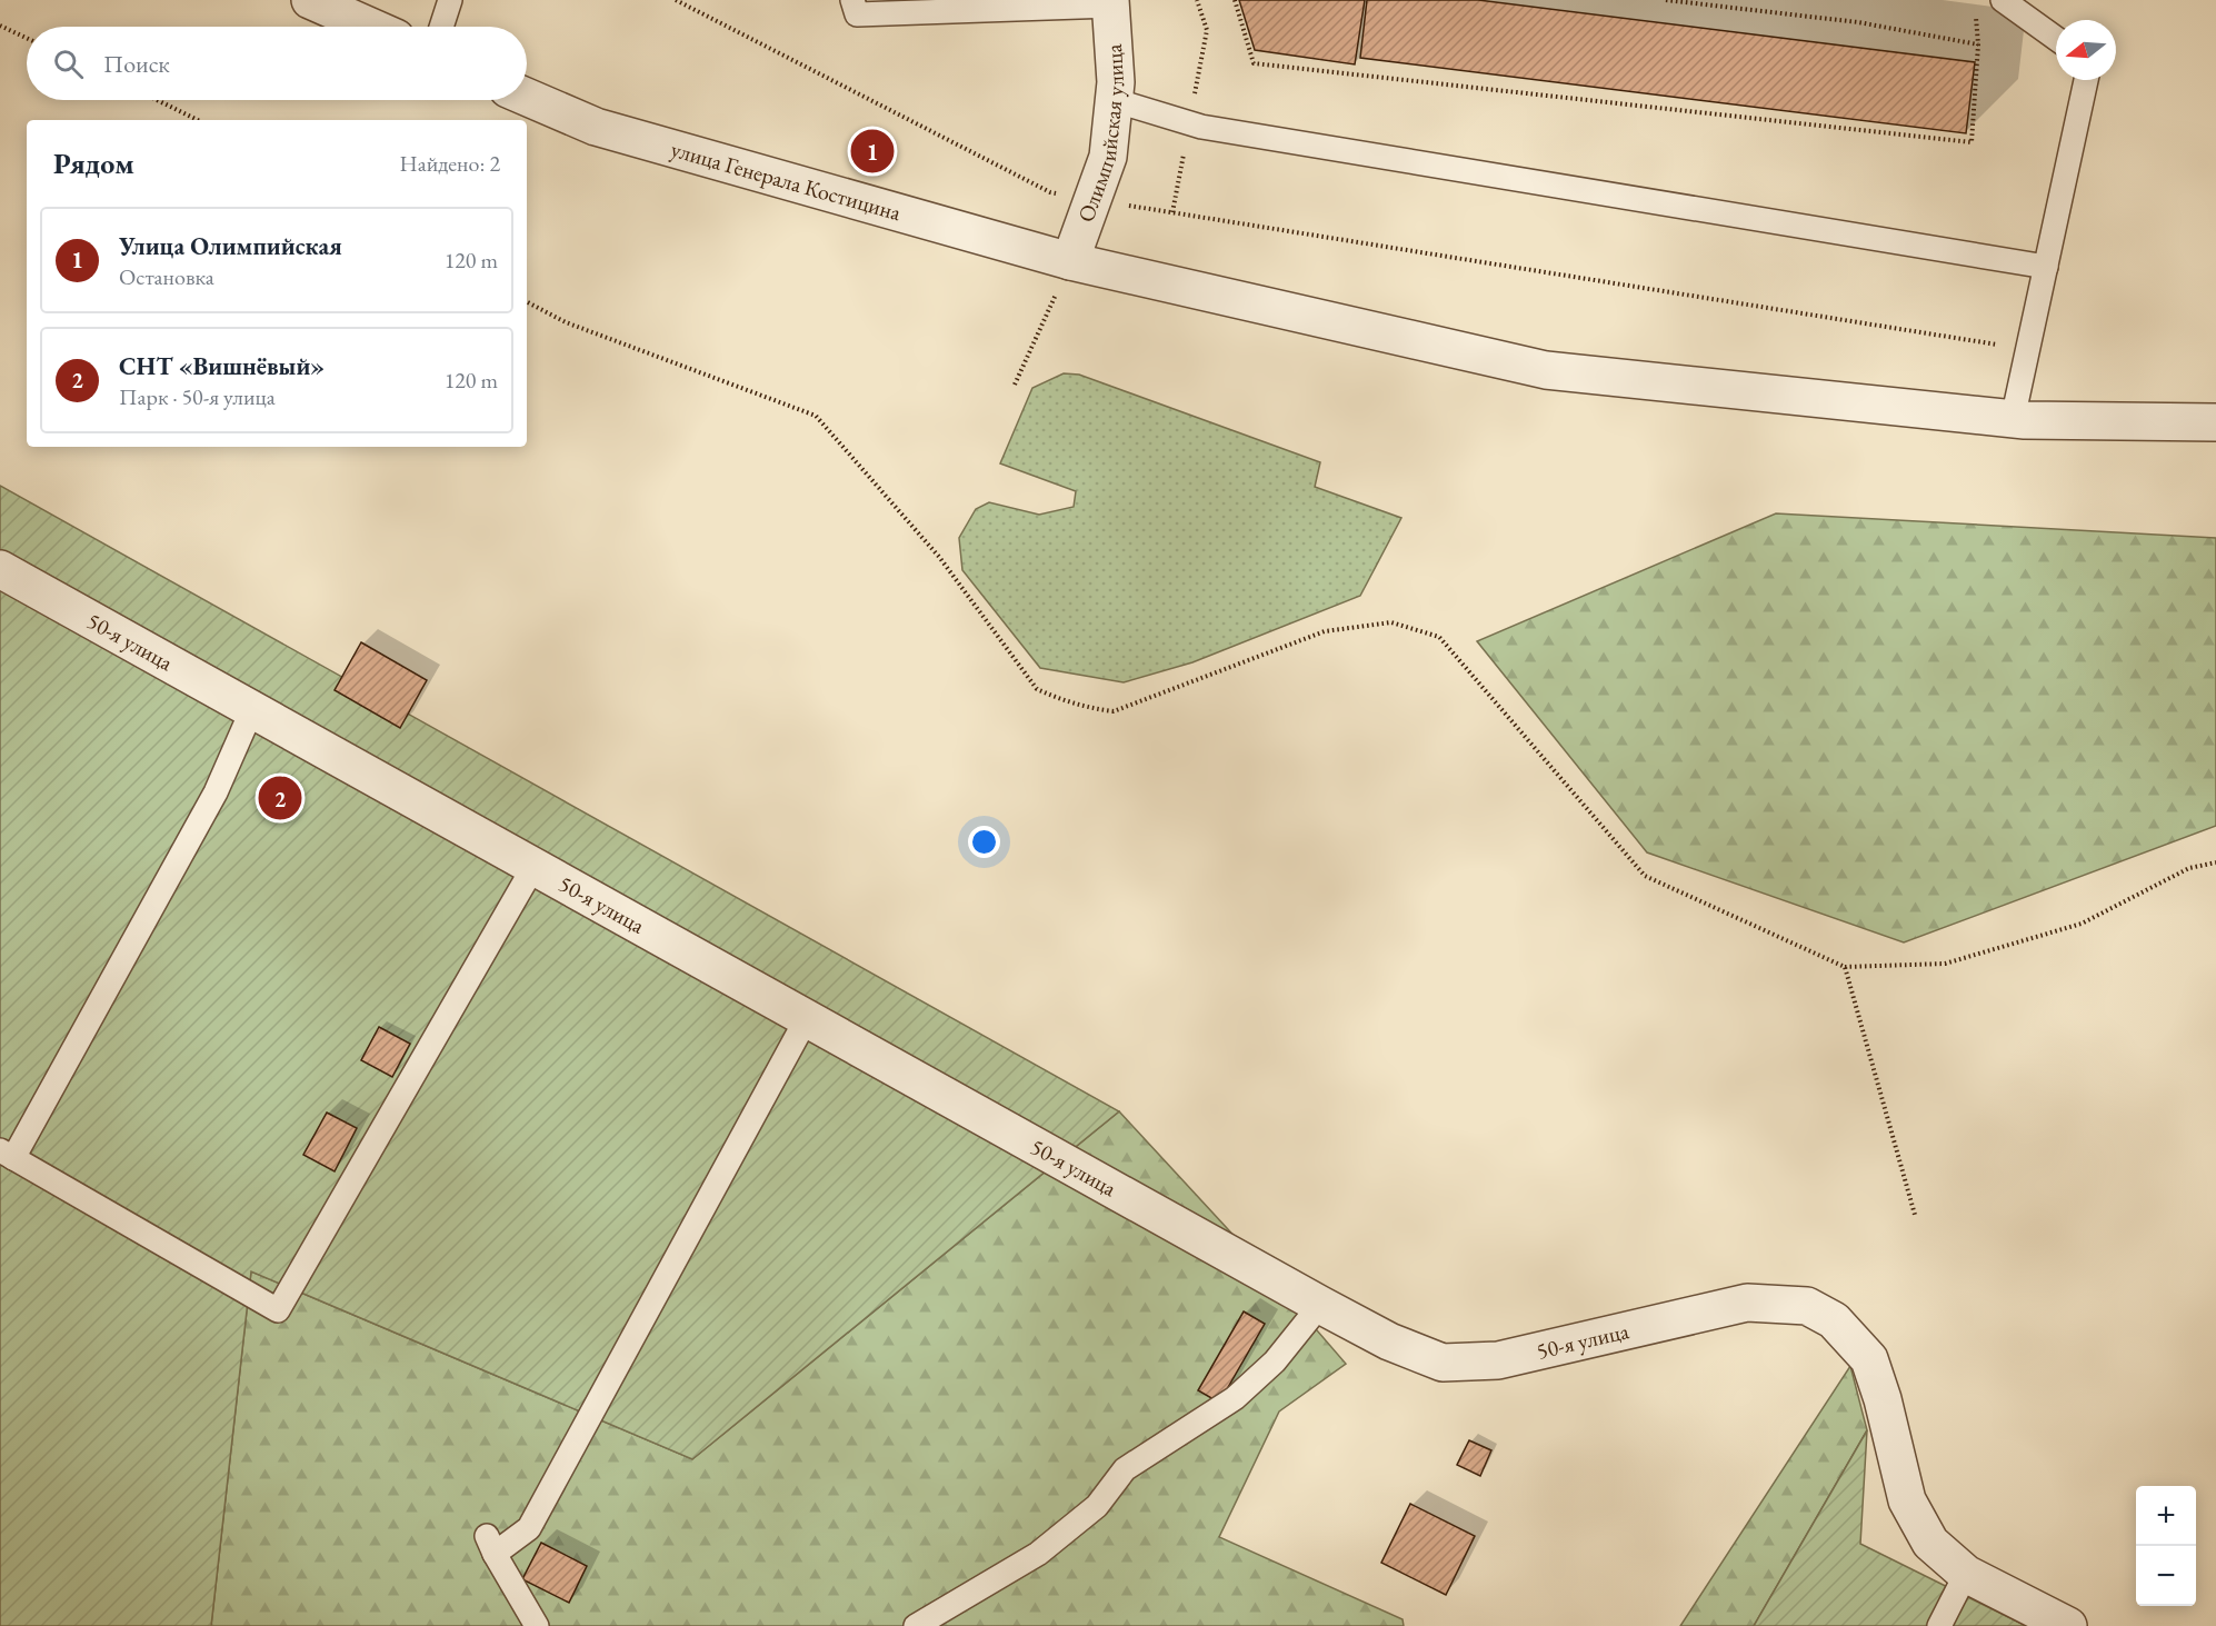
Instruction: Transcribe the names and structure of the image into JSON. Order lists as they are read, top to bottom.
{
  "streets": {
    "street": ["Олимпийская улица", "улица Генерала Костицина", "50-я улица"]
  },
  "crossings": [
    ["Олимпийская улица", "улица Генерала Костицина"]
  ],
  "north": "left",
  "page": {
    "search": "Поиск",
    "heading": ["Рядом", "Найдено: 2"],
    "pins": ["1", "2"],
    "list": [
      {
        "mark": "1",
        "name": "Улица Олимпийская",
        "note": "Остановка",
        "value": "120 m"
      },
      {
        "mark": "2",
        "name": "СНТ «Вишнёвый»",
        "note": "Парк · 50-я улица",
        "value": "120 m"
      }
    ],
    "map_buttons": ["+", "−"]
  }
}
